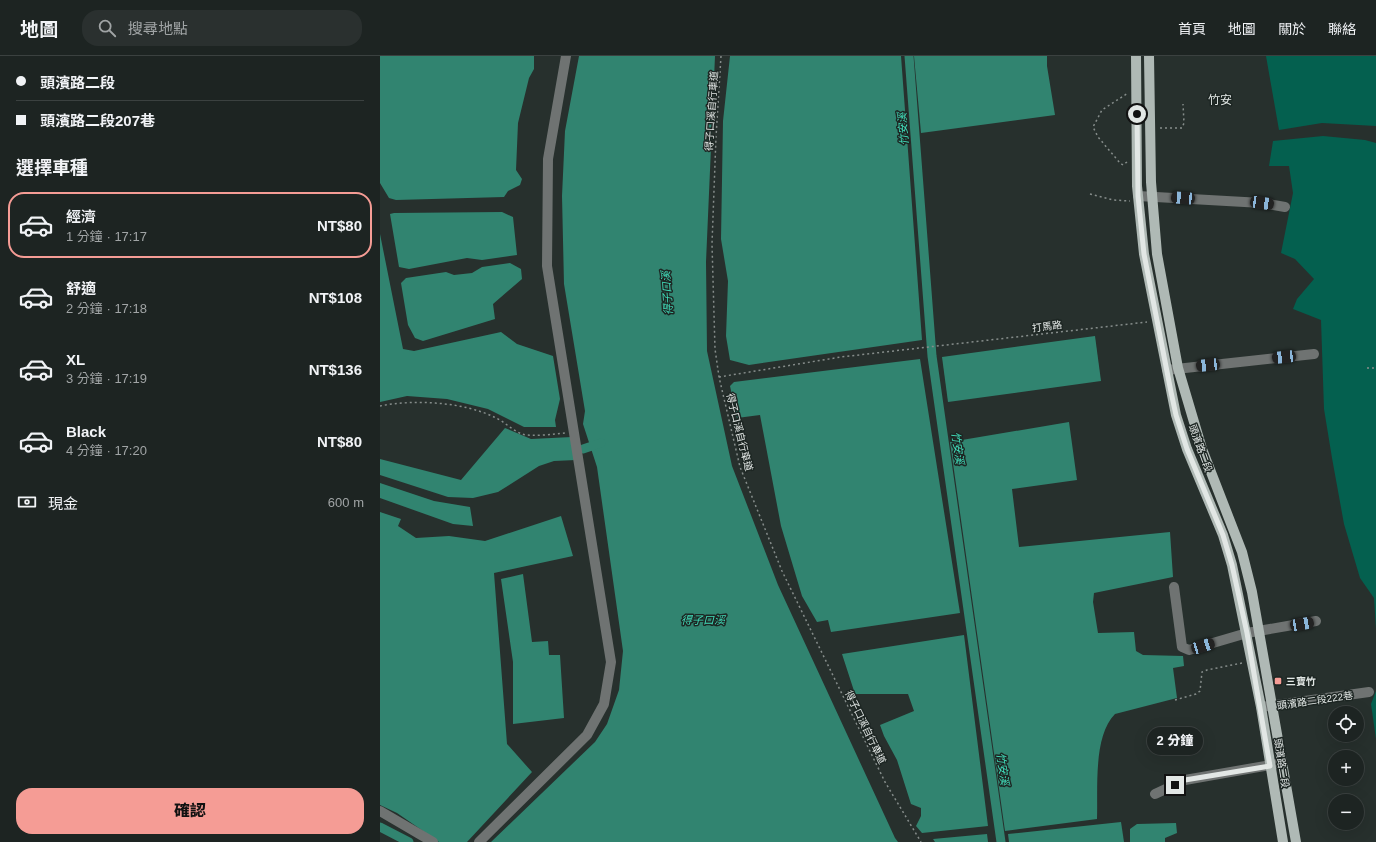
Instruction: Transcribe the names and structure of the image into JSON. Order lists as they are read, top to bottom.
{
  "streets": {
    "main road": ["頭濱路二段"],
    "lane": ["頭濱路二段222巷"],
    "path": ["得子口溪自行車道", "打馬路"]
  },
  "crossings": [
    ["得子口溪自行車道", "打馬路"],
    ["打馬路", "頭濱路二段"],
    ["頭濱路二段", "頭濱路二段222巷"]
  ],
  "districts": ["竹安"],
  "water": ["竹安溪", "得子口溪"],
  "places": {
    "transit": ["三寶竹"]
  },
  "page": {
    "header": "地圖",
    "search": "搜尋地點",
    "nav": [
      "首頁",
      "地圖",
      "關於",
      "聯絡"
    ],
    "banner": ["頭濱路二段", "頭濱路二段207巷"],
    "heading": "選擇車種",
    "list": [
      {
        "name": "經濟",
        "note": "1 分鐘 · 17:17",
        "value": "NT$80"
      },
      {
        "name": "舒適",
        "note": "2 分鐘 · 17:18",
        "value": "NT$108"
      },
      {
        "name": "XL",
        "note": "3 分鐘 · 17:19",
        "value": "NT$136"
      },
      {
        "name": "Black",
        "note": "4 分鐘 · 17:20",
        "value": "NT$80"
      }
    ],
    "pay": ["現金", "600 m"],
    "map_buttons": ["+", "−"],
    "bubble": "2 分鐘",
    "buttons": "確認"
  }
}
